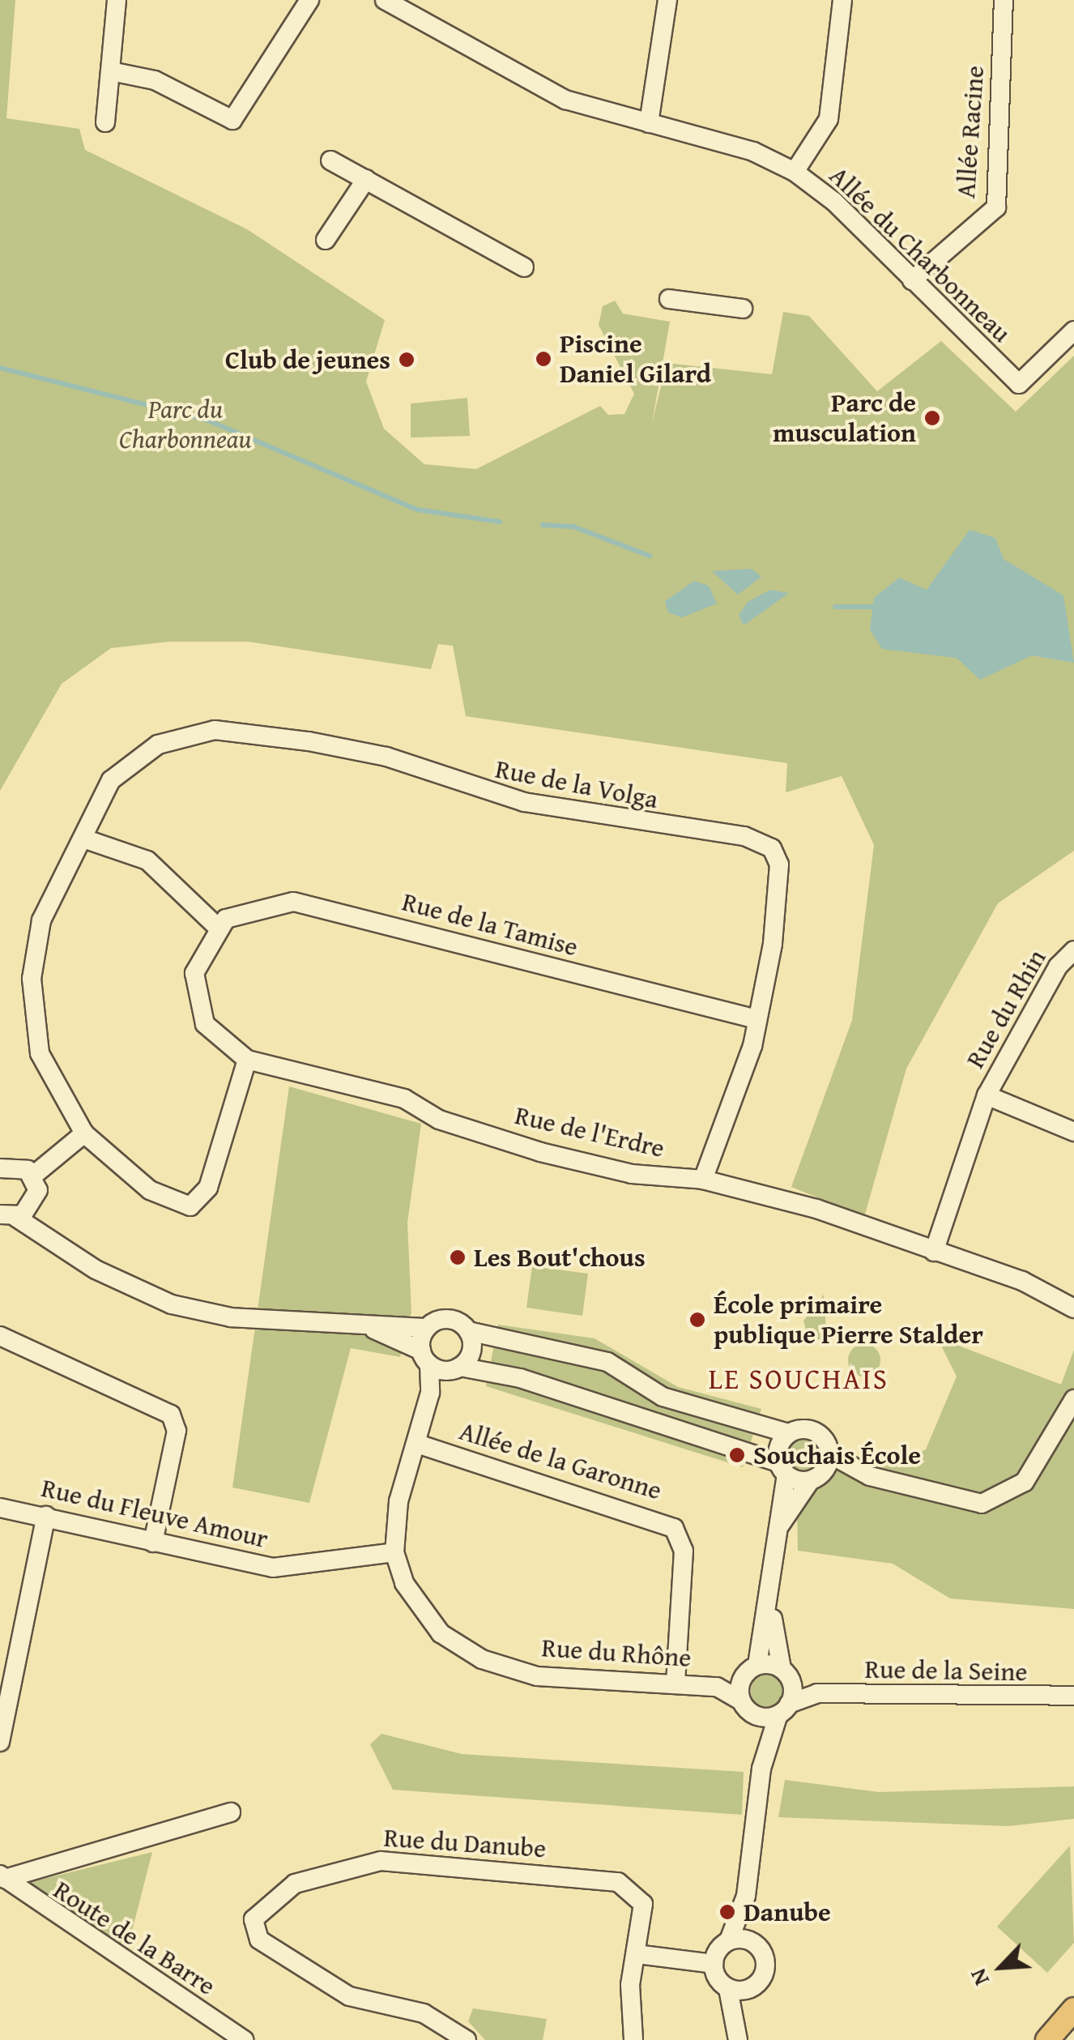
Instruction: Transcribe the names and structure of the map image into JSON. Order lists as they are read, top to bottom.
{
  "streets": {
    "street": [
      "Allée Racine",
      "Allée du Charbonneau",
      "Rue de la Volga",
      "Rue de la Tamise",
      "Rue du Rhin",
      "Rue de l'Erdre",
      "Allée de la Garonne",
      "Rue du Fleuve Amour",
      "Rue du Rhône",
      "Rue de la Seine",
      "Rue du Danube",
      "Route de la Barre"
    ]
  },
  "crossings": [
    ["Allée Racine", "Allée du Charbonneau"],
    ["Rue de la Volga", "Rue de la Tamise"],
    ["Rue de la Volga", "Rue de l'Erdre"],
    ["Rue de la Tamise", "Rue de l'Erdre"],
    ["Rue du Rhin", "Rue de l'Erdre"],
    ["Allée de la Garonne", "Rue du Rhône"],
    ["Rue du Fleuve Amour", "Rue du Rhône"],
    ["Rue du Rhône", "Rue de la Seine"]
  ],
  "districts": ["LE SOUCHAIS"],
  "parks": ["Parc du Charbonneau"],
  "places": [
    "Piscine Daniel Gilard",
    "Club de jeunes",
    "Parc de musculation",
    "Les Bout'chous",
    "École primaire publique Pierre Stalder",
    "Souchais École",
    "Danube"
  ],
  "north": "bottom left"
}
